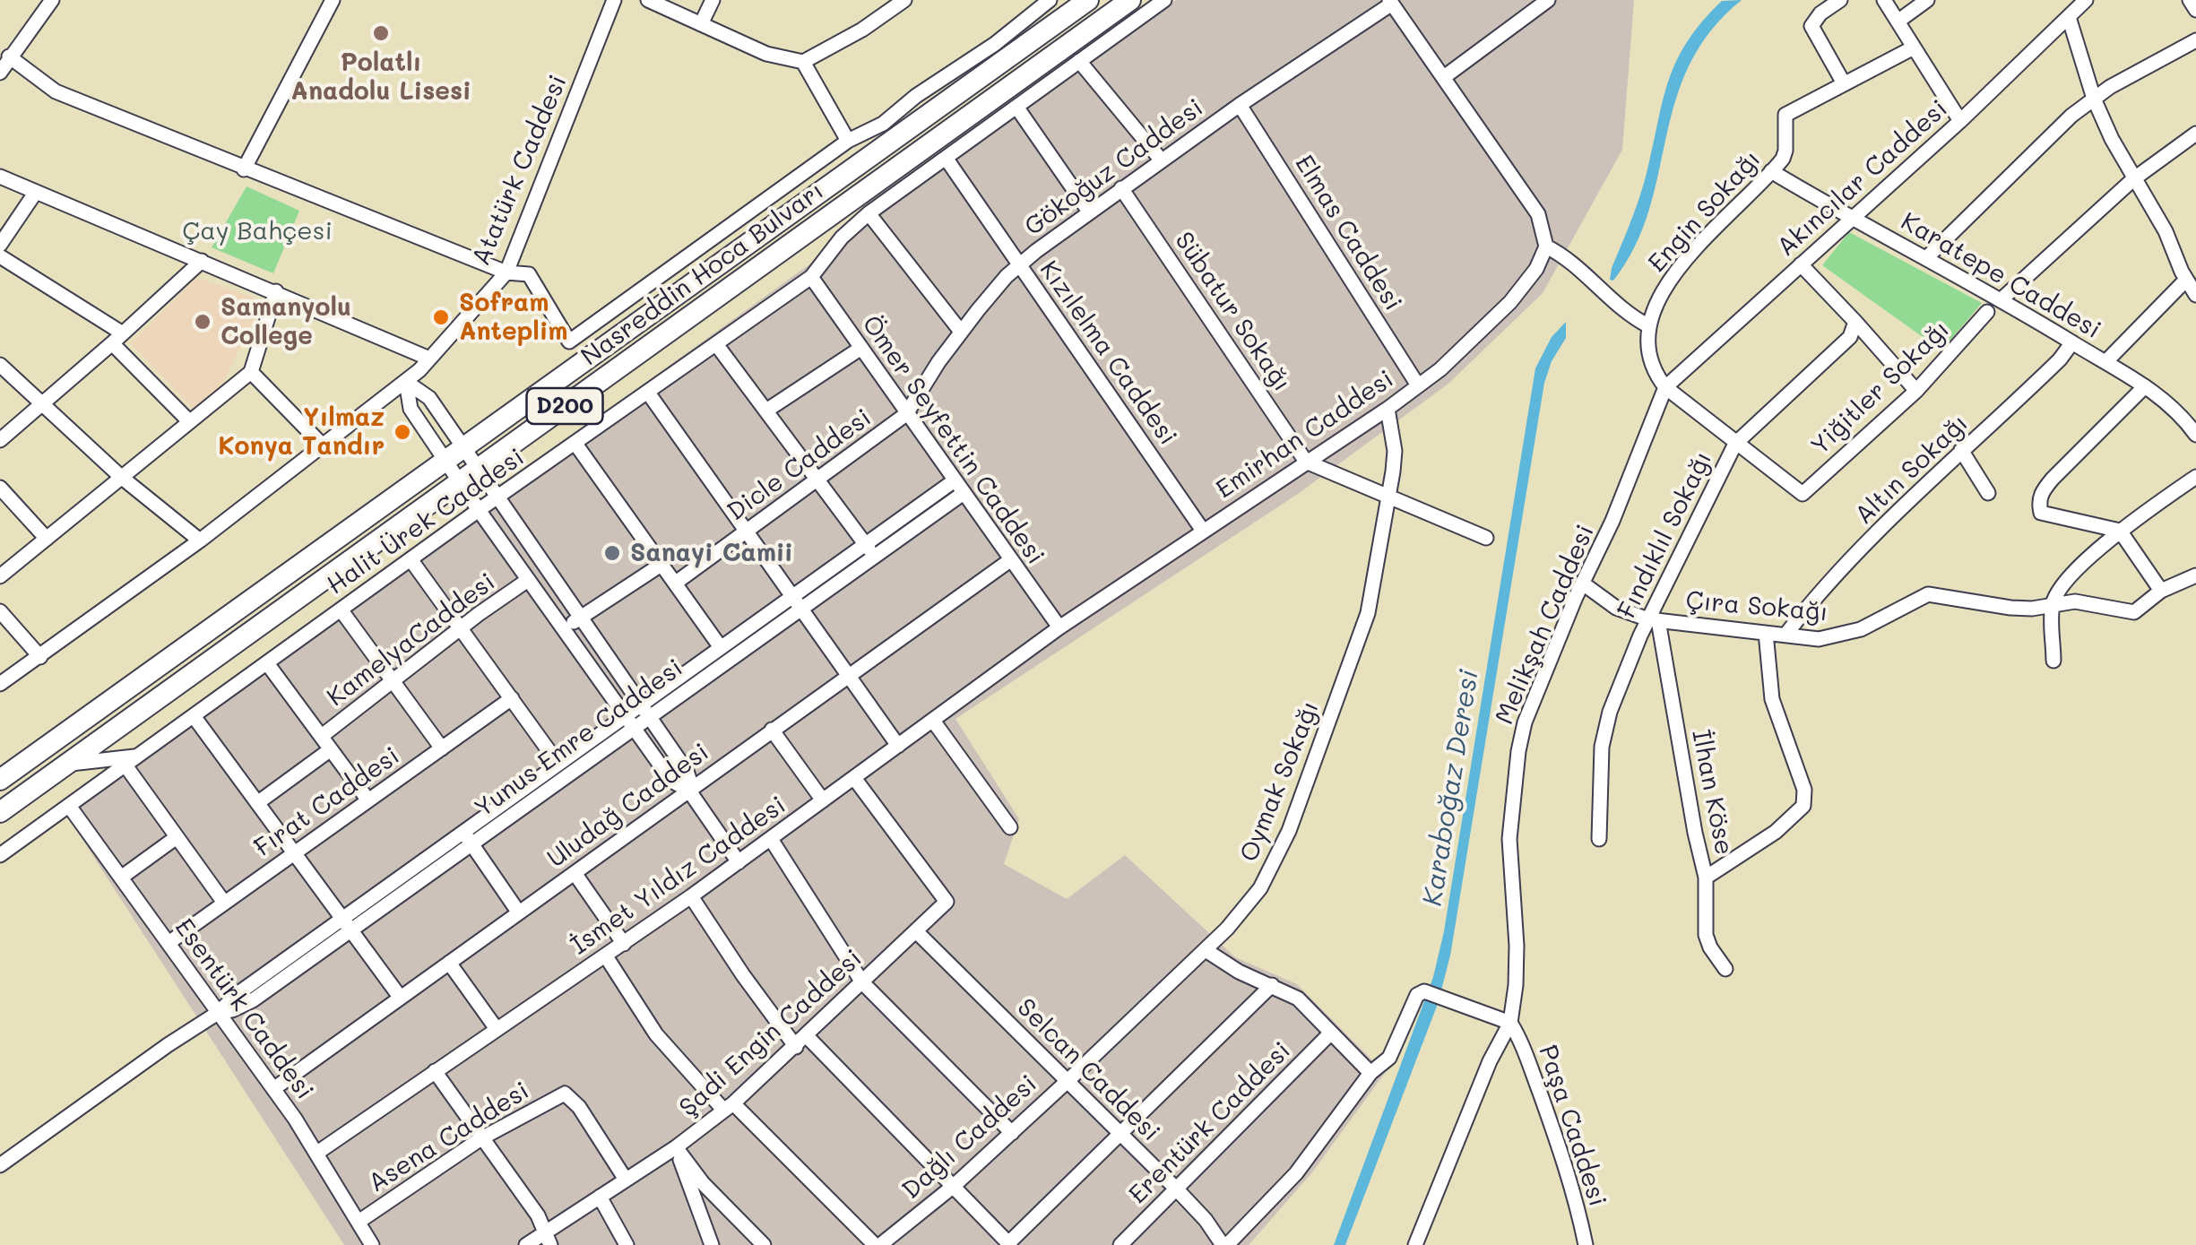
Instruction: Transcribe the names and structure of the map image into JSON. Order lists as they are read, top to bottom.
{
  "streets": {
    "highway": ["Nasreddin Hoca Bulvarı", "D200"],
    "street": [
      "Gökoğuz Caddesi",
      "Atatürk Caddesi",
      "Akıncılar Caddesi",
      "Engin Sokağı",
      "Elmas Caddesi",
      "Karatepe Caddesi",
      "Sübatur Sokağı",
      "Kızılelma Caddesi",
      "Yiğitler Sokağı",
      "Emirhan Caddesi",
      "Ömer Seyfettin Caddesi",
      "Dicle Caddesi",
      "Altın Sokağı",
      "Halit Ürek Caddesi",
      "Fındıklıl Sokağı",
      "Çıra Sokağı",
      "Melikşah Caddesi",
      "KamelyaCaddesi",
      "Yunus Emre Caddesi",
      "Oymak Sokağı",
      "İlhan Köse",
      "Fırat Caddesi",
      "Uludağ Caddesi",
      "İsmet Yıldız Caddesi",
      "Esentürk Caddesi",
      "Şadi Engin Caddesi",
      "Selcan Caddesi",
      "Erentürk Caddesi",
      "Paşa Caddesi",
      "Asena Caddesi",
      "Dağlı Caddesi"
    ]
  },
  "crossings": [
    ["Gökoğuz Caddesi", "Elmas Caddesi"],
    ["Gökoğuz Caddesi", "Sübatur Sokağı"],
    ["Gökoğuz Caddesi", "Kızılelma Caddesi"],
    ["Gökoğuz Caddesi", "Ömer Seyfettin Caddesi"],
    ["Gökoğuz Caddesi", "Dicle Caddesi"],
    ["Akıncılar Caddesi", "Karatepe Caddesi"],
    ["Akıncılar Caddesi", "Melikşah Caddesi"],
    ["Engin Sokağı", "Karatepe Caddesi"],
    ["Elmas Caddesi", "Emirhan Caddesi"],
    ["Karatepe Caddesi", "Altın Sokağı"],
    ["Sübatur Sokağı", "Emirhan Caddesi"],
    ["Kızılelma Caddesi", "Emirhan Caddesi"],
    ["Kızılelma Caddesi", "Halit Ürek Caddesi"],
    ["Yiğitler Sokağı", "Fındıklıl Sokağı"],
    ["Emirhan Caddesi", "Ömer Seyfettin Caddesi"],
    ["Emirhan Caddesi", "Oymak Sokağı"],
    ["Emirhan Caddesi", "İsmet Yıldız Caddesi"],
    ["Ömer Seyfettin Caddesi", "Dicle Caddesi"],
    ["Ömer Seyfettin Caddesi", "Halit Ürek Caddesi"],
    ["Ömer Seyfettin Caddesi", "Yunus Emre Caddesi"],
    ["Ömer Seyfettin Caddesi", "Uludağ Caddesi"],
    ["Ömer Seyfettin Caddesi", "İsmet Yıldız Caddesi"],
    ["Altın Sokağı", "Çıra Sokağı"],
    ["Halit Ürek Caddesi", "Esentürk Caddesi"],
    ["Fındıklıl Sokağı", "Çıra Sokağı"],
    ["Fındıklıl Sokağı", "İlhan Köse"],
    ["Çıra Sokağı", "Melikşah Caddesi"],
    ["Çıra Sokağı", "İlhan Köse"],
    ["Melikşah Caddesi", "Paşa Caddesi"],
    ["Yunus Emre Caddesi", "Esentürk Caddesi"],
    ["Oymak Sokağı", "Dağlı Caddesi"],
    ["Fırat Caddesi", "Esentürk Caddesi"],
    ["Uludağ Caddesi", "Esentürk Caddesi"],
    ["İsmet Yıldız Caddesi", "Esentürk Caddesi"],
    ["İsmet Yıldız Caddesi", "Şadi Engin Caddesi"],
    ["Esentürk Caddesi", "Asena Caddesi"],
    ["Şadi Engin Caddesi", "Selcan Caddesi"],
    ["Şadi Engin Caddesi", "Asena Caddesi"],
    ["Selcan Caddesi", "Erentürk Caddesi"],
    ["Selcan Caddesi", "Dağlı Caddesi"]
  ],
  "water": ["Karaboğaz Deresi"],
  "parks": ["Çay Bahçesi"],
  "places": [
    "Polatlı Anadolu Lisesi",
    "Sofram Anteplim",
    "Samanyolu College",
    "Yılmaz Konya Tandır",
    "Sanayi Camii"
  ]
}
